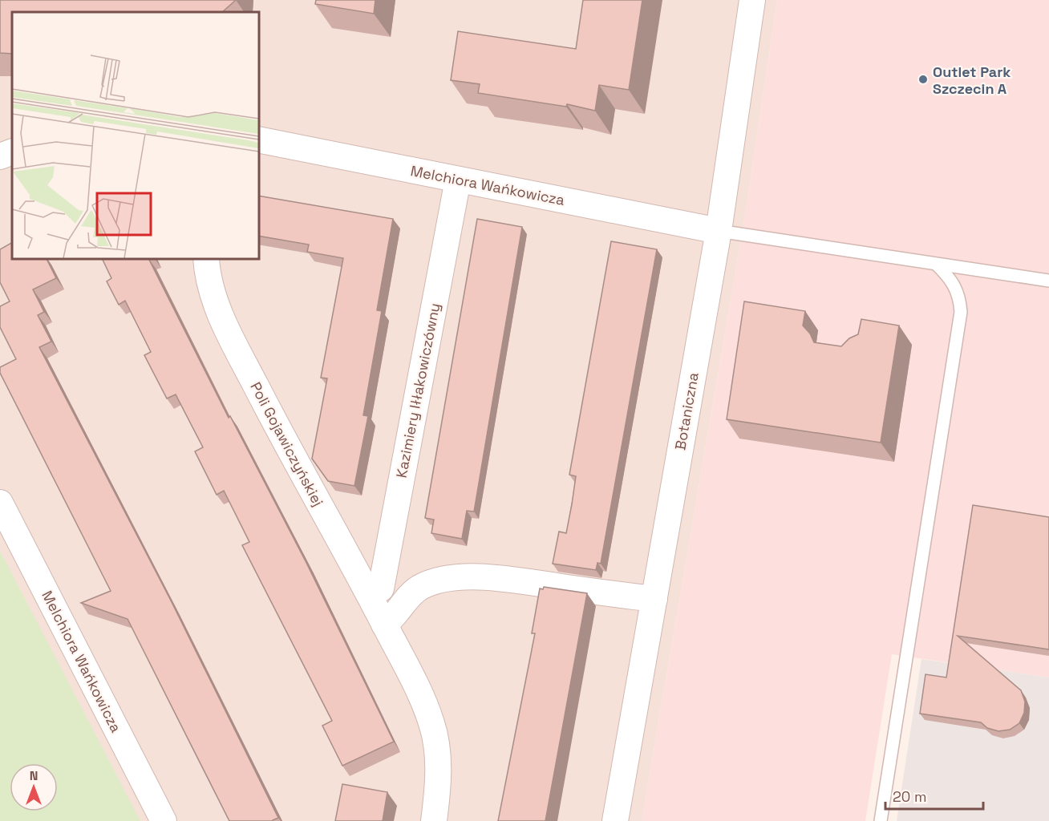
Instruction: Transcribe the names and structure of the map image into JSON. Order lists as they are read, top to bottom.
{
  "streets": {
    "street": [
      "Melchiora Wańkowicza",
      "Kazimiery Iłłakowiczówny",
      "Botaniczna",
      "Poli Gojawiczyńskiej"
    ]
  },
  "crossings": [
    ["Melchiora Wańkowicza", "Kazimiery Iłłakowiczówny"],
    ["Melchiora Wańkowicza", "Botaniczna"],
    ["Kazimiery Iłłakowiczówny", "Poli Gojawiczyńskiej"]
  ],
  "places": ["Outlet Park Szczecin A"],
  "scale_bar": "20 m",
  "north": "top"
}
